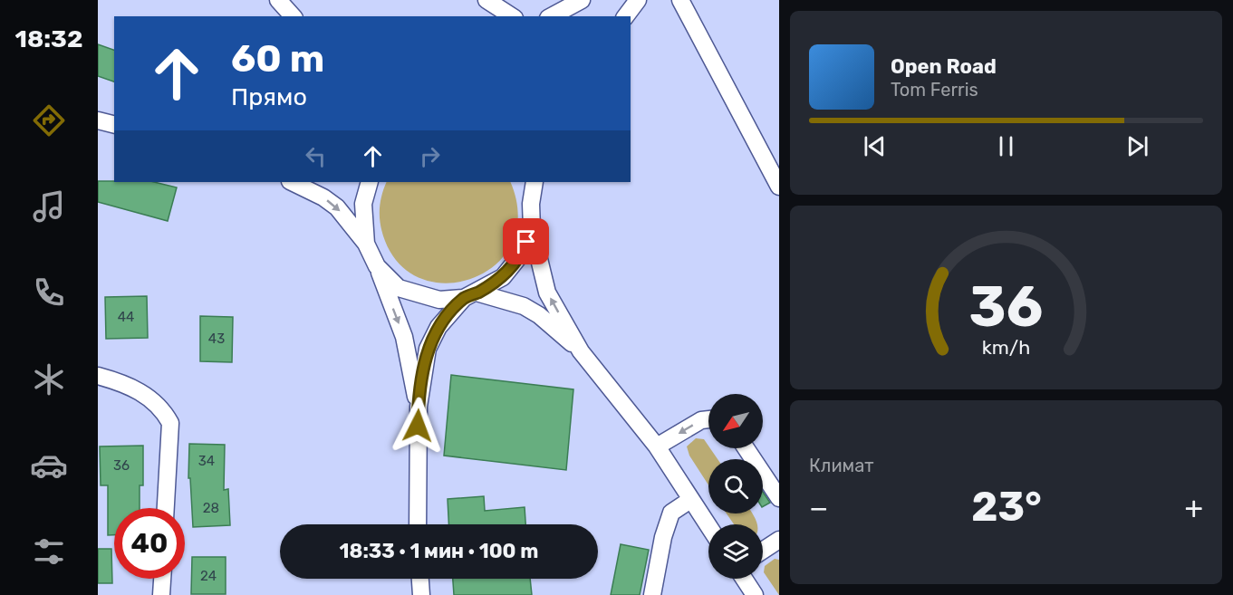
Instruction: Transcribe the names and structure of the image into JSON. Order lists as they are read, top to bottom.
{
  "house_numbers": [
    "44",
    "43",
    "34",
    "36",
    "28",
    "24"
  ],
  "north": "bottom left",
  "page": {
    "tabs": "18:32",
    "turn": ["60 m", "Прямо"],
    "song": ["Open Road", "Tom Ferris"],
    "tile": "Климат",
    "heat": ["−", "23°", "+"],
    "limit": "40",
    "trip": "18:33 · 1 мин · 100 m",
    "gauge": ["36", "km/h"]
  }
}
